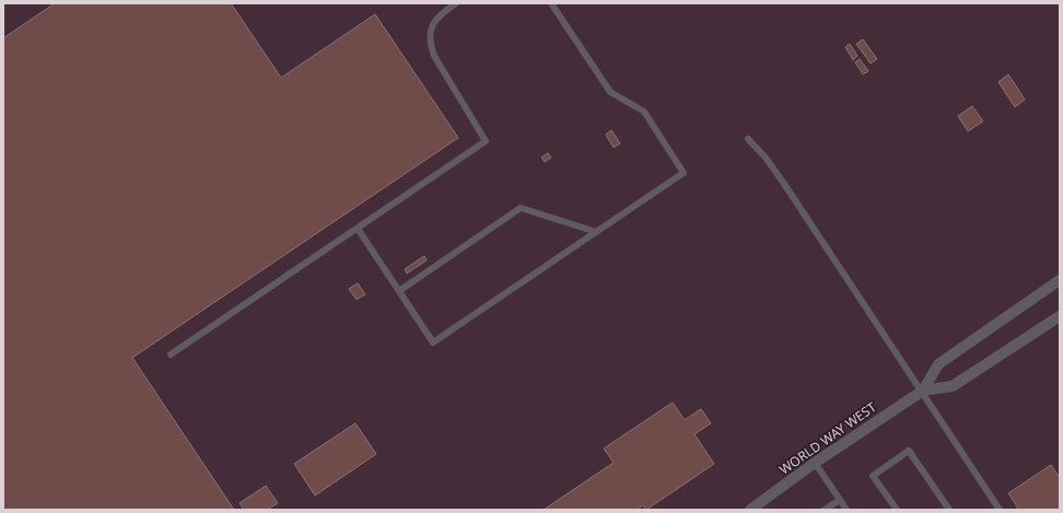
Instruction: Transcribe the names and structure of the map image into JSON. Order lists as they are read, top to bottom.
{
  "streets": {
    "street": ["WORLD WAY WEST"]
  }
}
